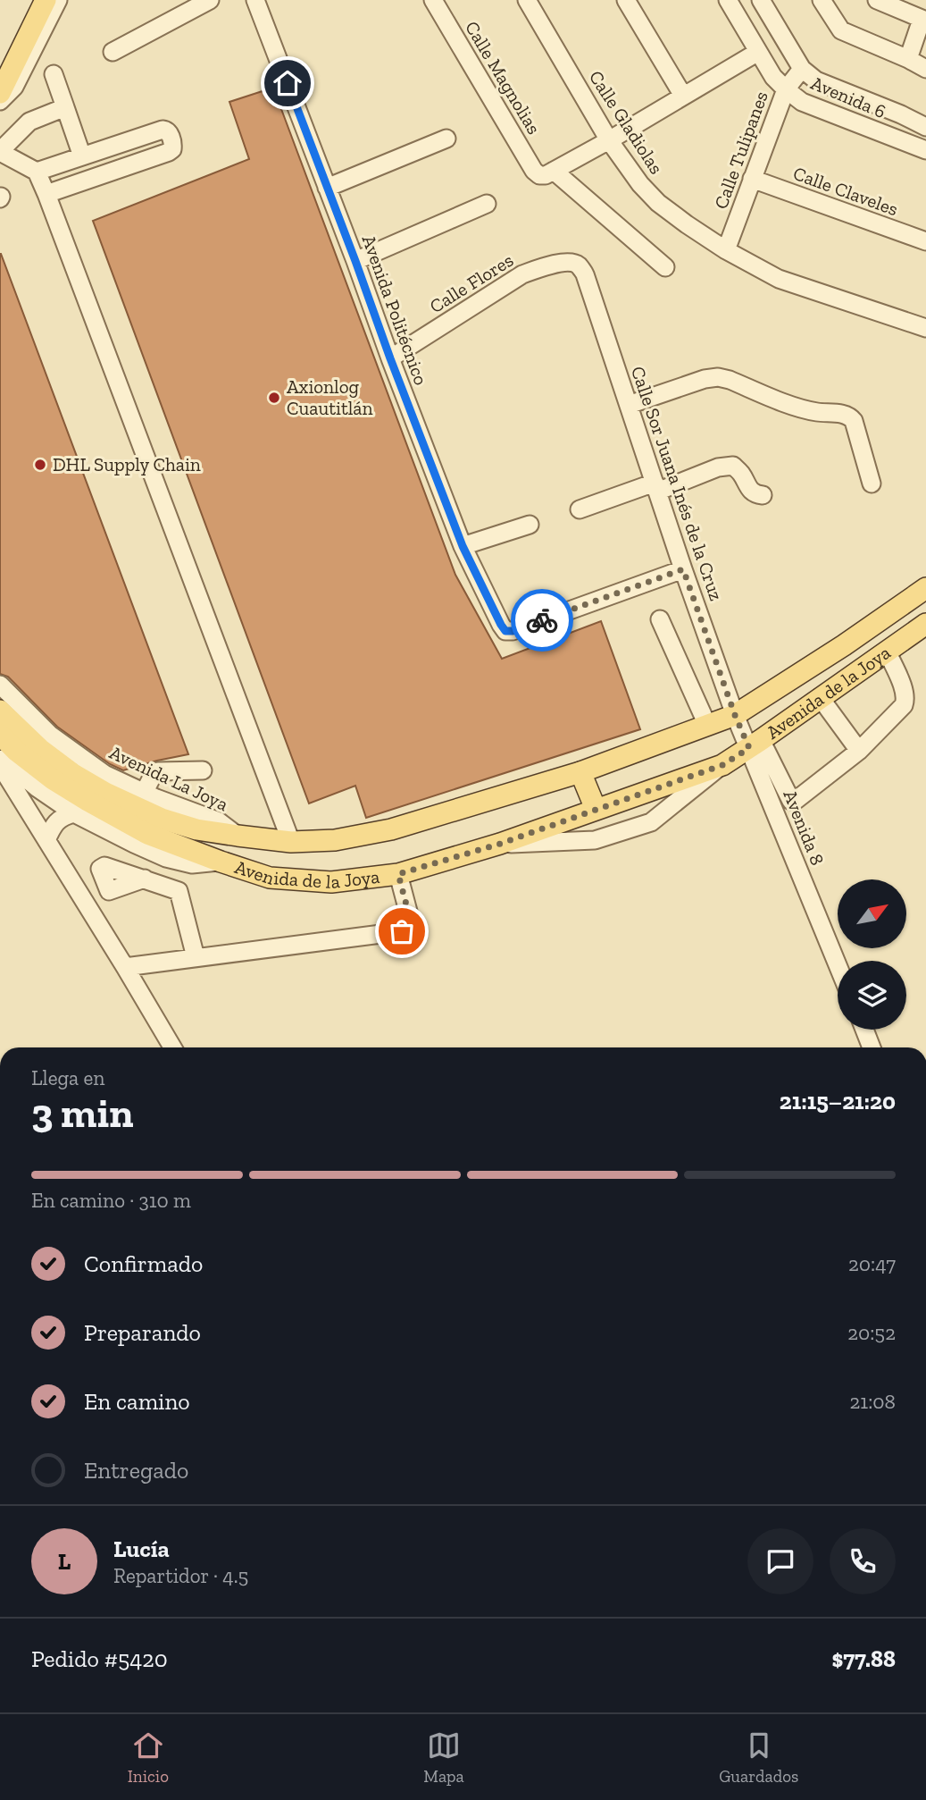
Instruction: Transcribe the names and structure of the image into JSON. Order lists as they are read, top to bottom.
{
  "streets": {
    "main road": ["Avenida de la Joya"],
    "street": [
      "Calle Magnolias",
      "Avenida 6",
      "Calle Gladiolas",
      "Calle Tulipanes",
      "Calle Claveles",
      "Calle Flores",
      "Avenida Politécnico",
      "Calle Sor Juana Inés de la Cruz",
      "Avenida La Joya",
      "Avenida 8"
    ]
  },
  "crossings": [
    ["Avenida 6", "Calle Tulipanes"],
    ["Calle Gladiolas", "Calle Tulipanes"],
    ["Calle Tulipanes", "Calle Claveles"],
    ["Calle Flores", "Avenida Politécnico"],
    ["Calle Flores", "Calle Sor Juana Inés de la Cruz"],
    ["Avenida Politécnico", "Calle Sor Juana Inés de la Cruz"],
    ["Calle Sor Juana Inés de la Cruz", "Avenida de la Joya"],
    ["Calle Sor Juana Inés de la Cruz", "Avenida 8"],
    ["Avenida de la Joya", "Avenida La Joya"],
    ["Avenida de la Joya", "Avenida 8"]
  ],
  "places": ["Axionlog Cuautitlán", "DHL Supply Chain"],
  "north": "top right",
  "page": {
    "heading": ["3 min", "Llega en", "21:15–21:20"],
    "panel": [
      "Lucía",
      "Repartidor · 4.5",
      "Pedido #5420",
      "$77.88"
    ],
    "bar": "En camino · 310 m",
    "list": [
      ["Confirmado", "20:47"],
      ["Preparando", "20:52"],
      ["En camino", "21:08"],
      "Entregado"
    ],
    "round": "L",
    "tabs": ["Inicio", "Mapa", "Guardados"]
  }
}
